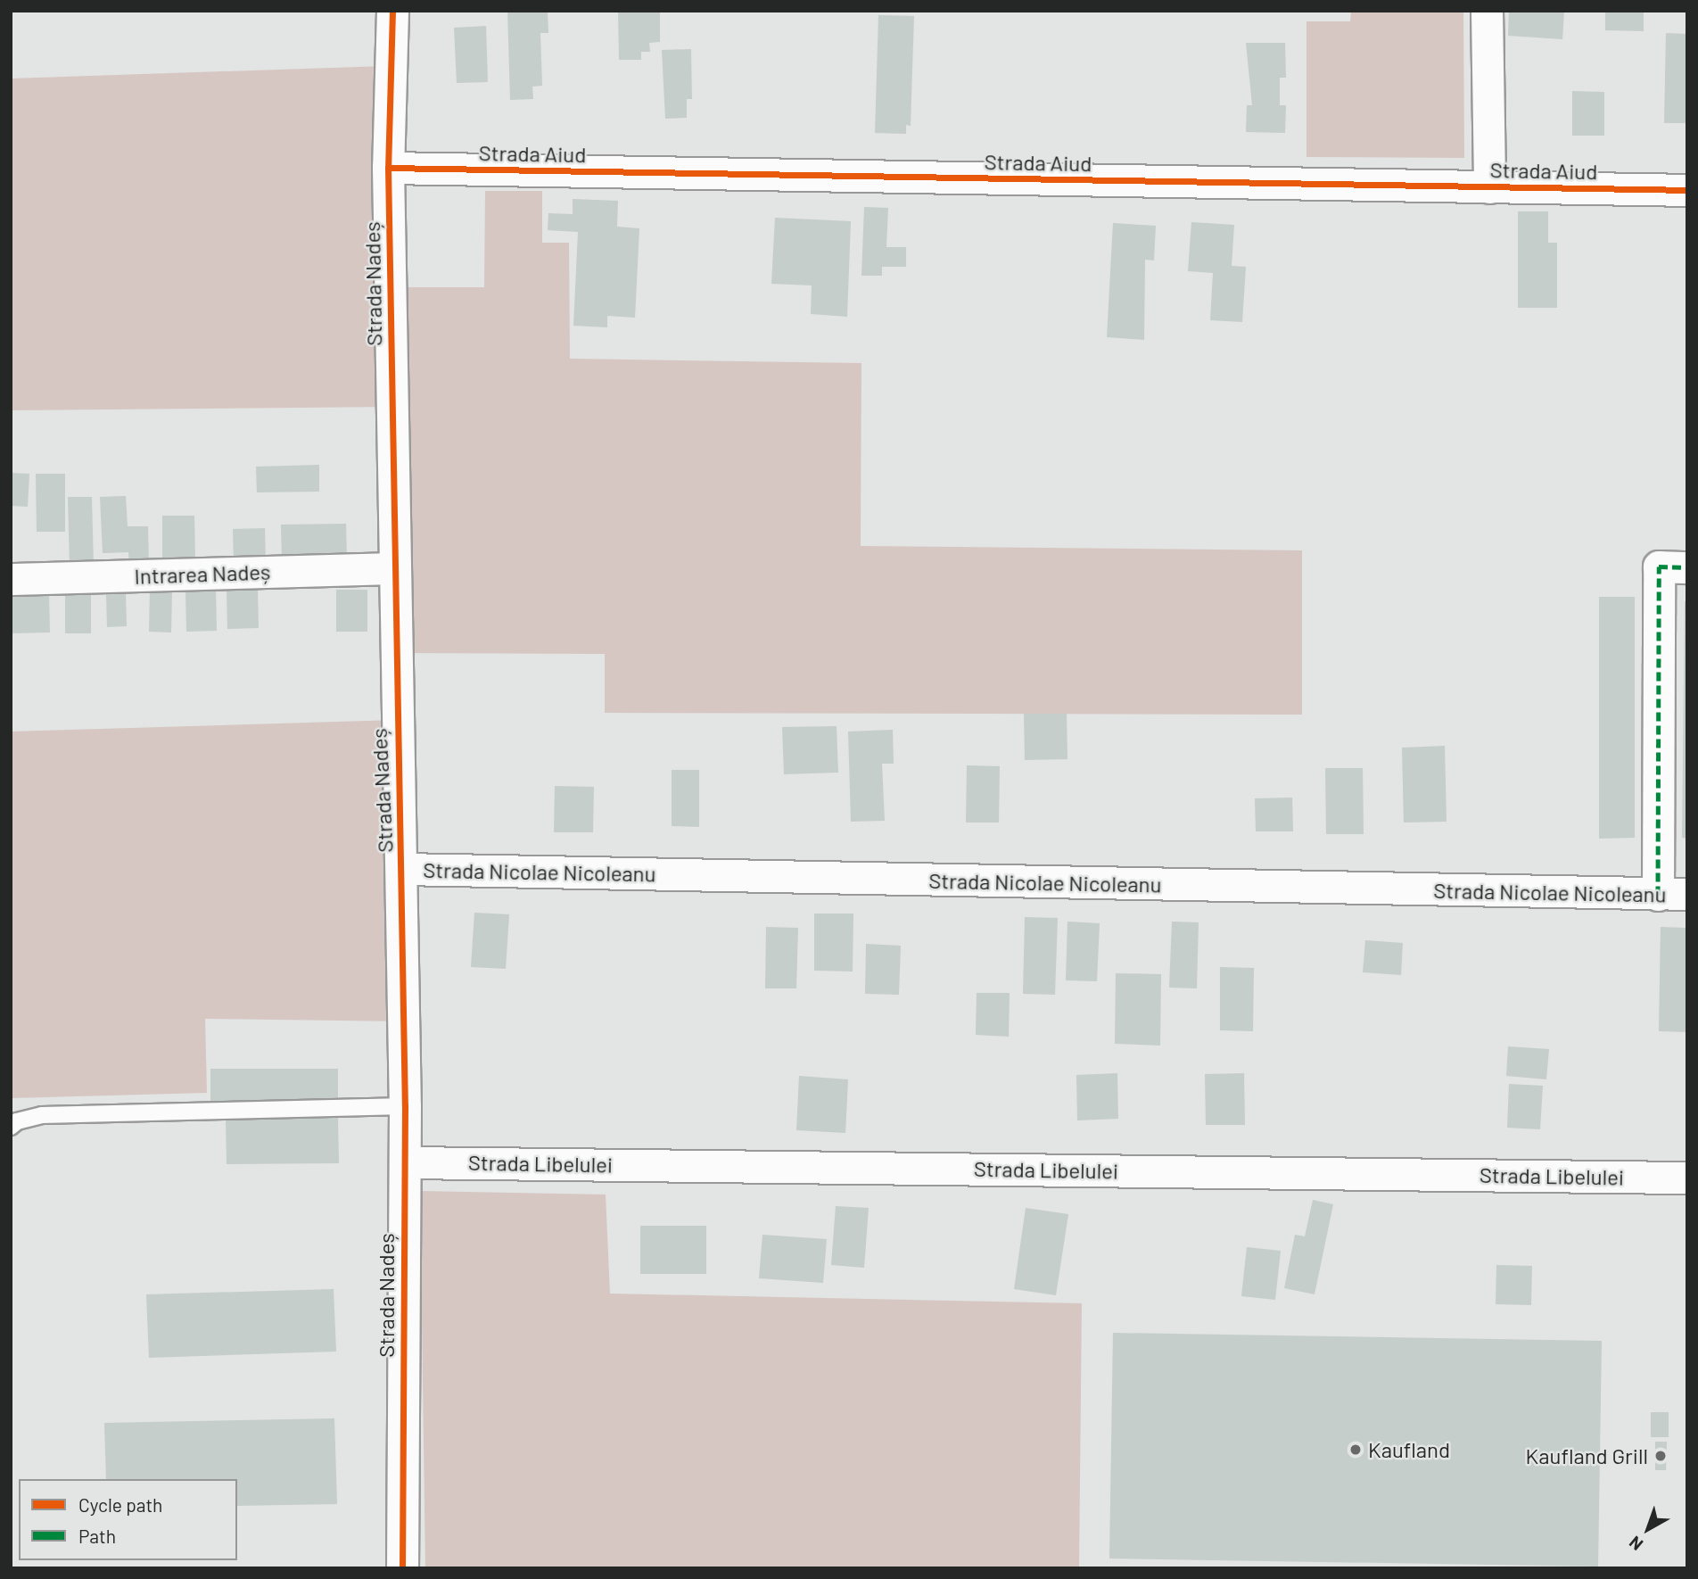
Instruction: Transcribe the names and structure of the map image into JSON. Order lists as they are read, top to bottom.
{
  "streets": {
    "street": [
      "Strada Aiud",
      "Strada Nadeș",
      "Intrarea Nadeș",
      "Strada Nicolae Nicoleanu",
      "Strada Libelulei"
    ]
  },
  "crossings": [
    ["Strada Aiud", "Strada Nadeș"],
    ["Strada Nadeș", "Intrarea Nadeș"],
    ["Strada Nadeș", "Strada Nicolae Nicoleanu"],
    ["Strada Nadeș", "Strada Libelulei"]
  ],
  "places": ["Kaufland", "Kaufland Grill"],
  "legend": ["Cycle path", "Path"],
  "north": "bottom left"
}
